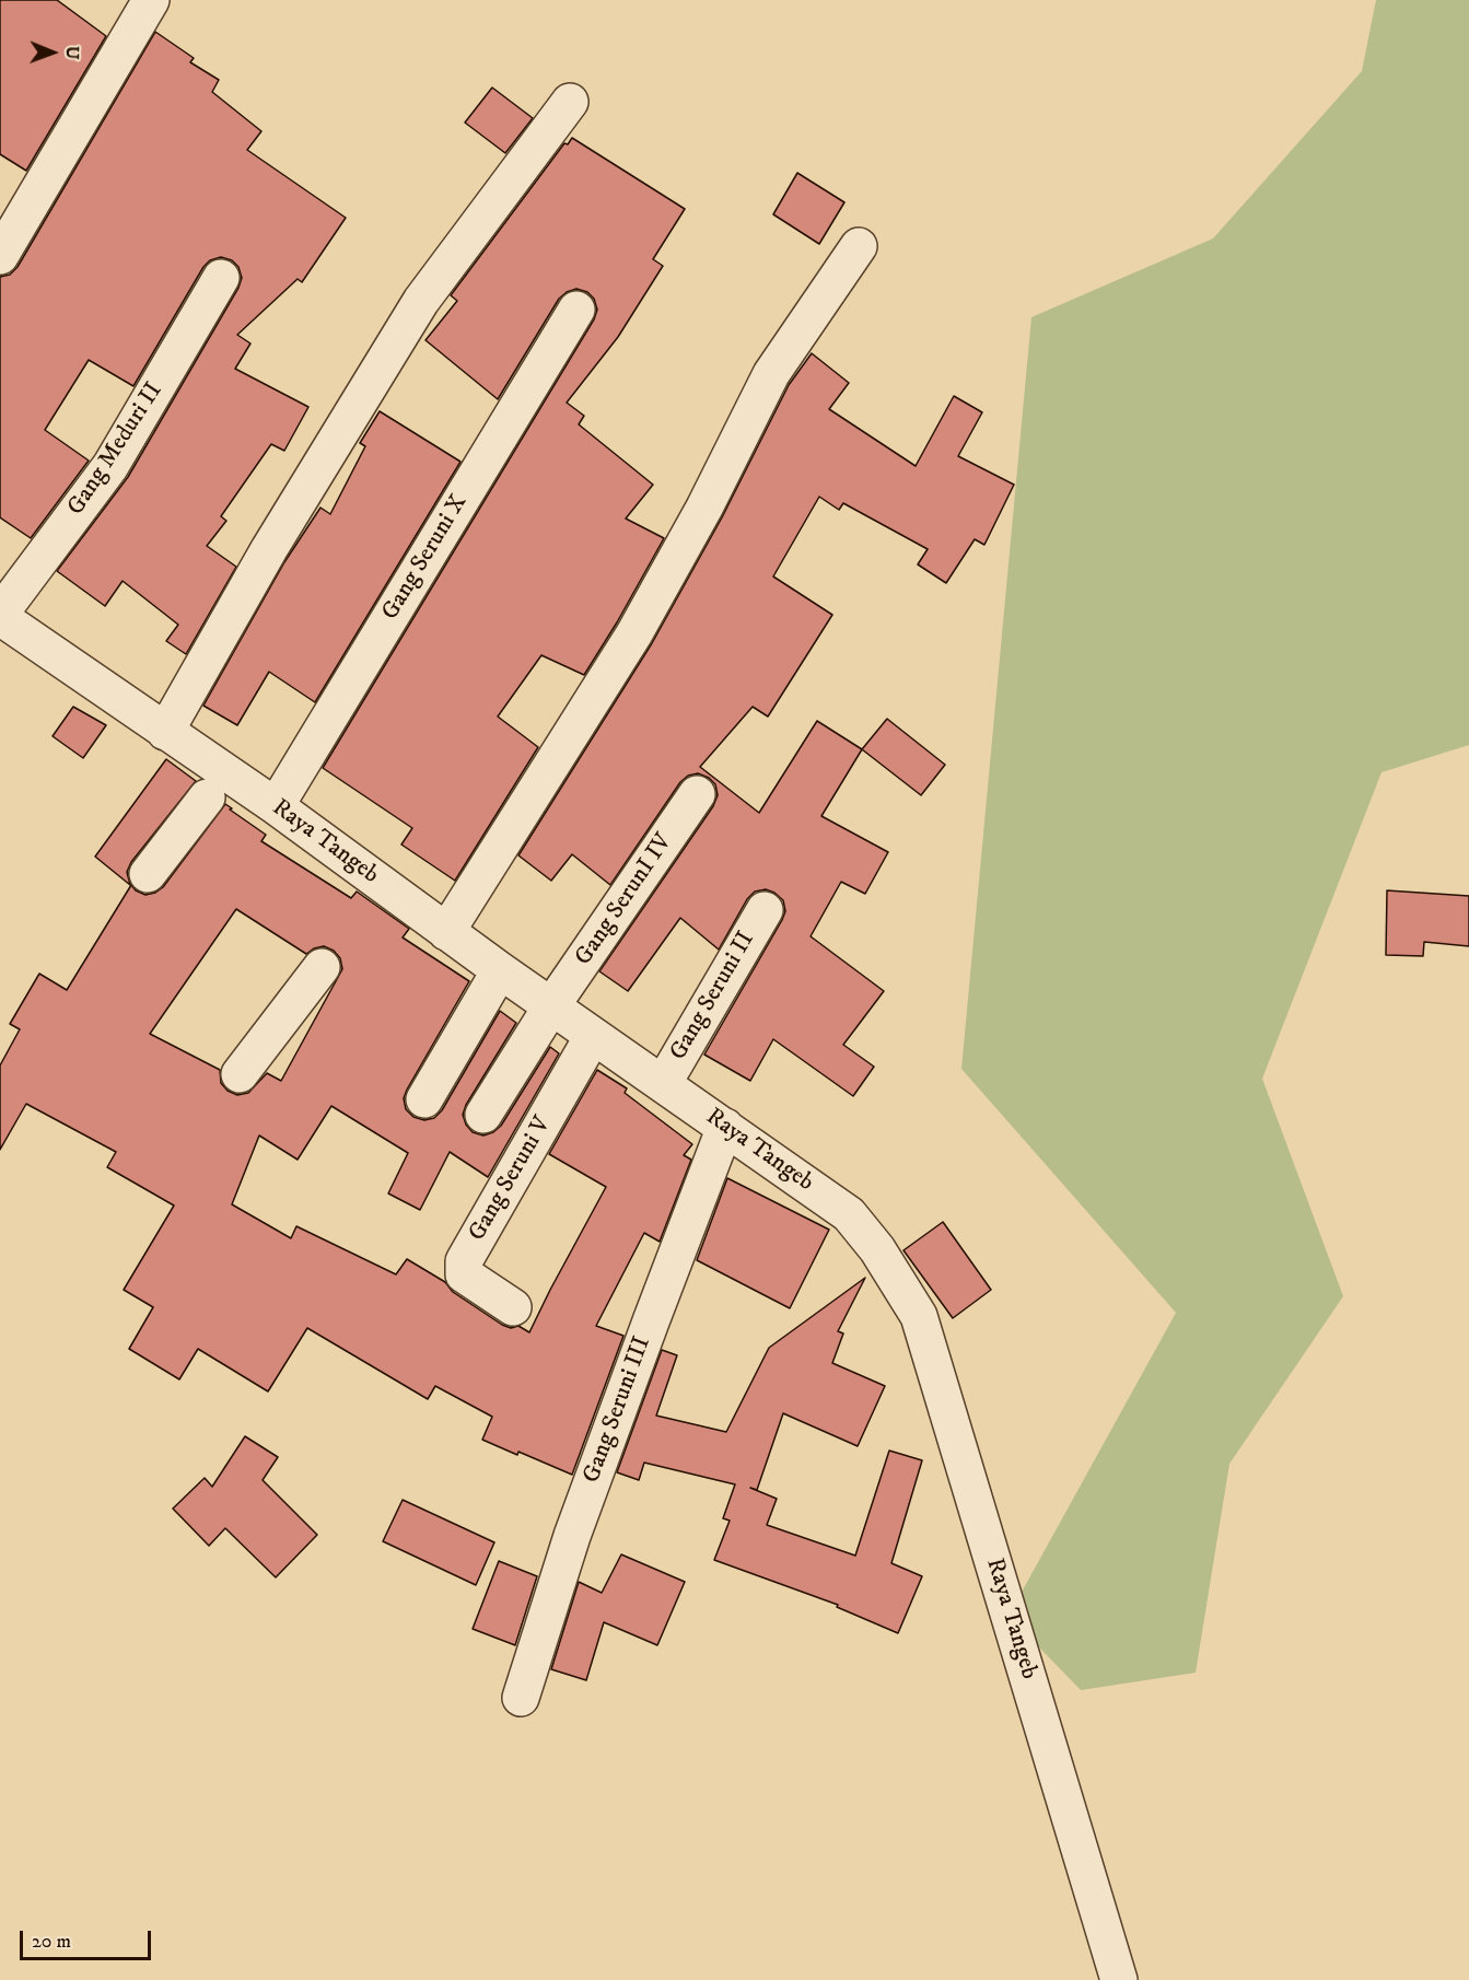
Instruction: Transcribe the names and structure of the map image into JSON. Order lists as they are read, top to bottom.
{
  "streets": {
    "street": [
      "Gang Meduri II",
      "Gang Seruni X",
      "Raya Tangeb",
      "Gang SerunI IV",
      "Gang Seruni II",
      "Gang Seruni V",
      "Gang Seruni III"
    ]
  },
  "crossings": [
    ["Gang Meduri II", "Raya Tangeb"],
    ["Gang Seruni X", "Raya Tangeb"],
    ["Raya Tangeb", "Gang SerunI IV"],
    ["Raya Tangeb", "Gang Seruni II"],
    ["Raya Tangeb", "Gang Seruni V"],
    ["Raya Tangeb", "Gang Seruni III"]
  ],
  "scale_bar": "20 m",
  "north": "right"
}
